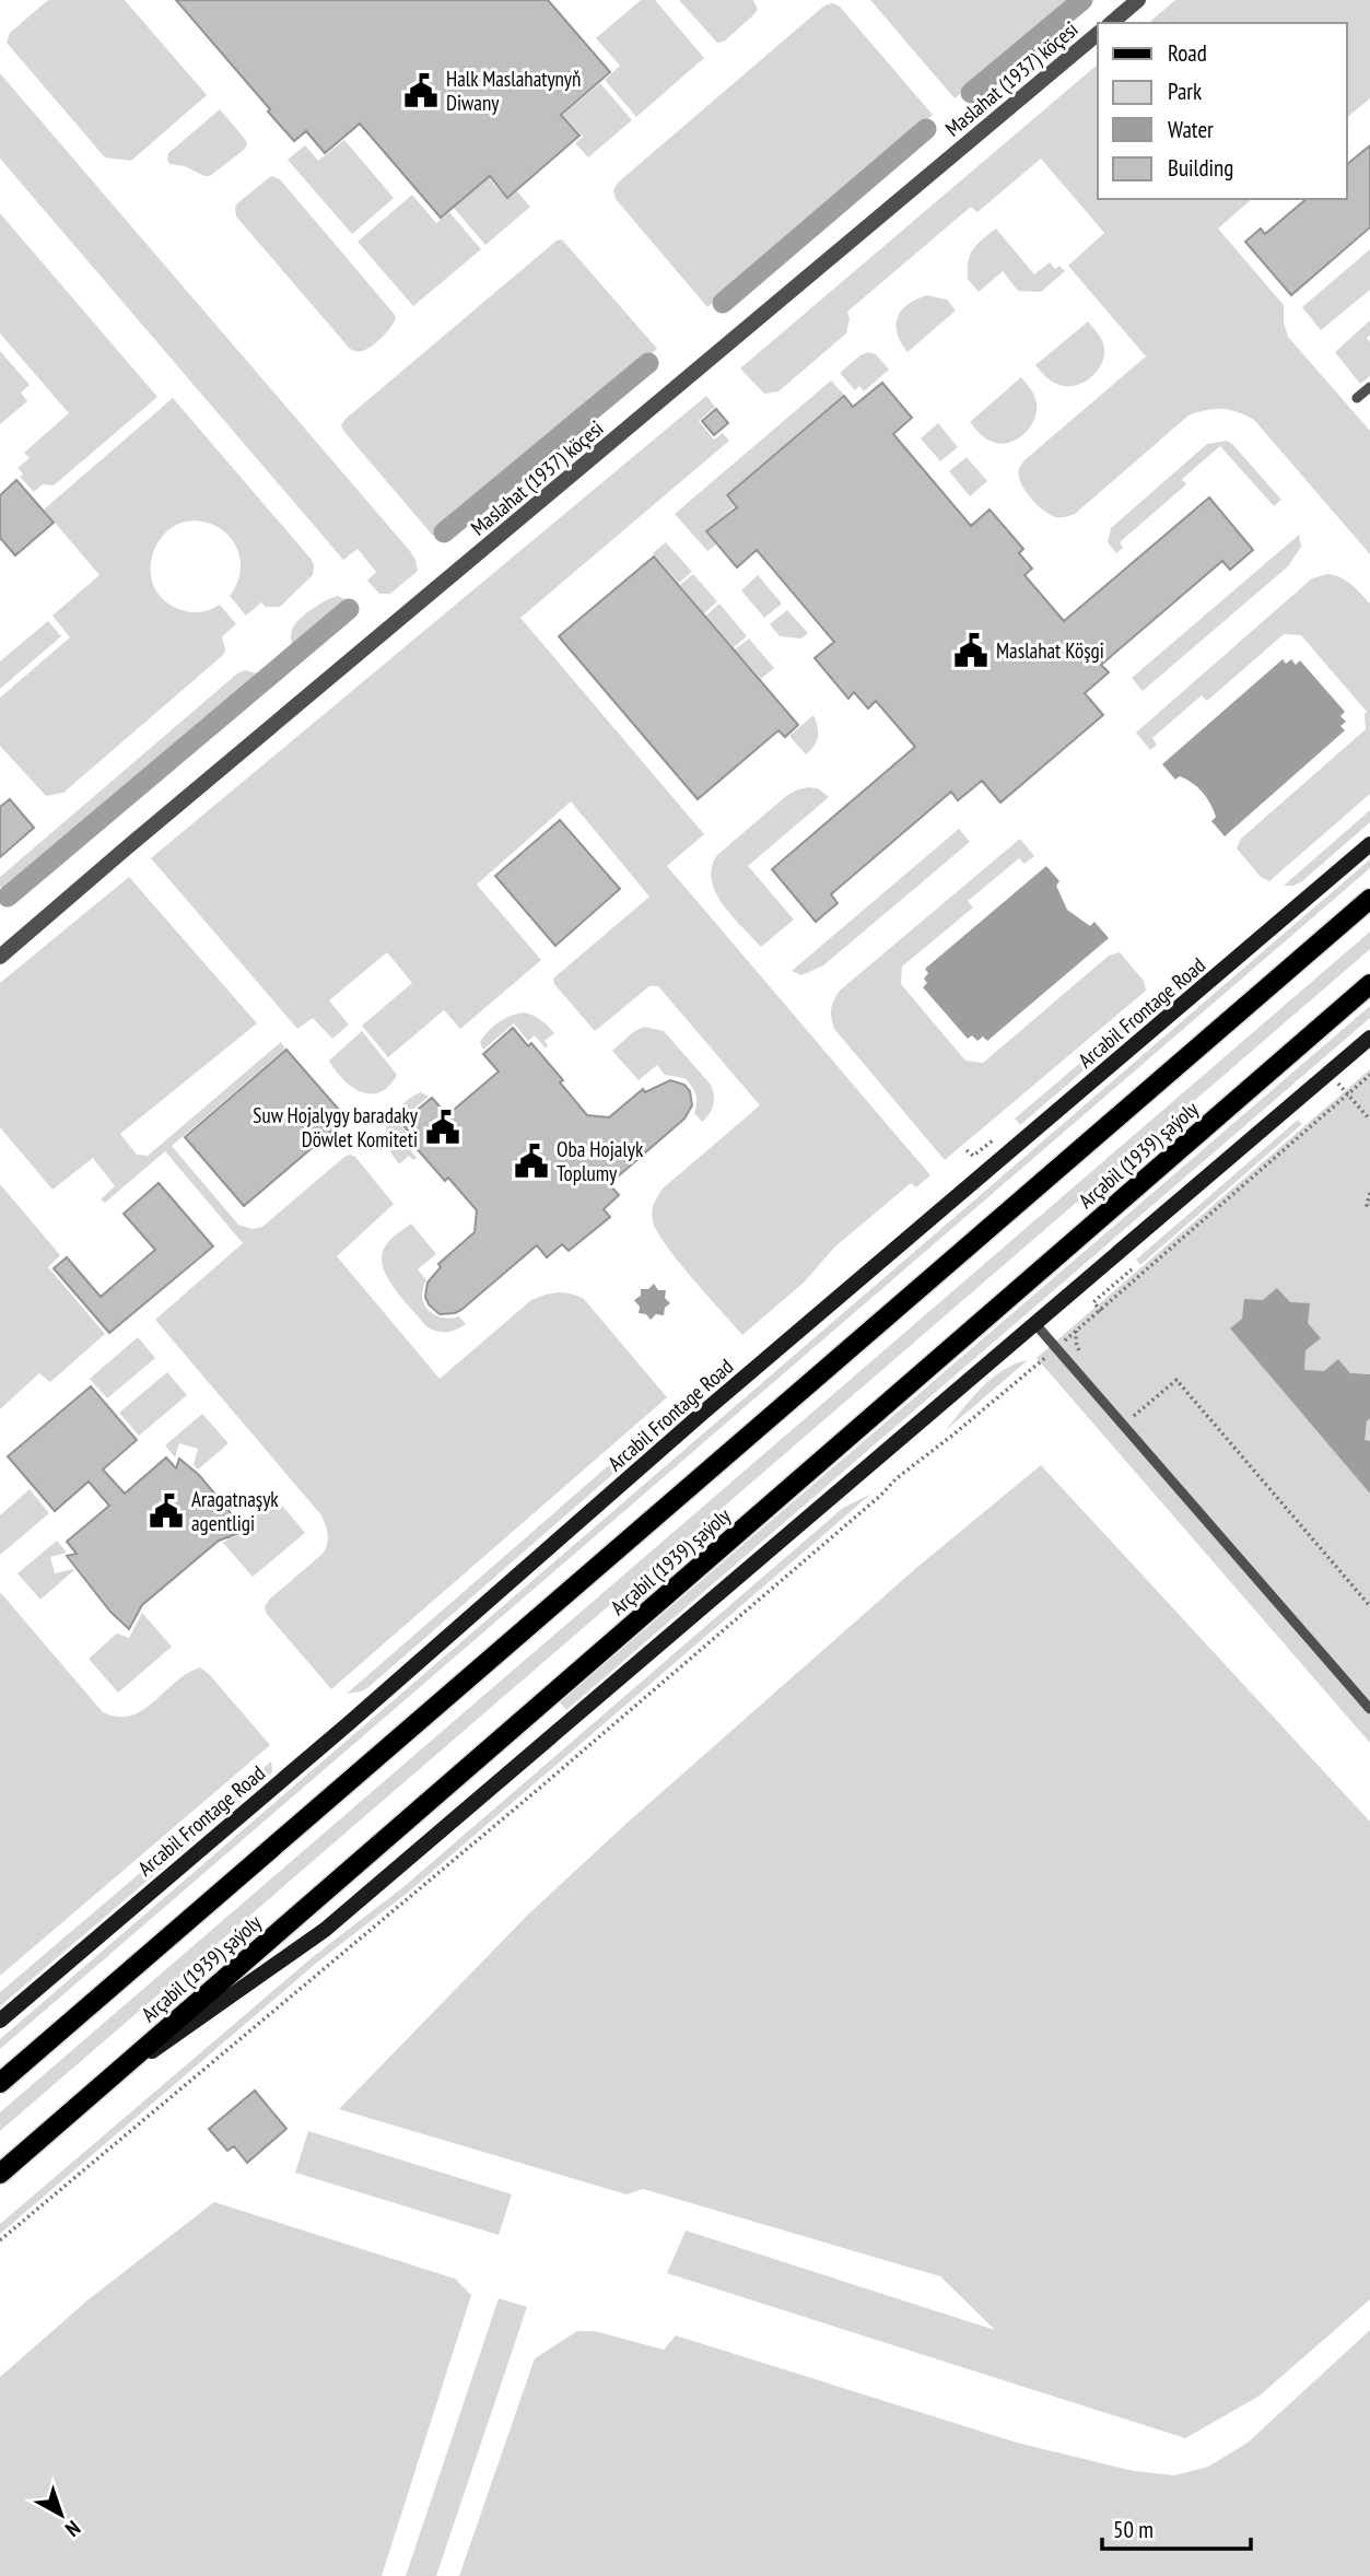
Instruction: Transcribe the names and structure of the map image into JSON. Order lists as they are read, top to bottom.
{
  "streets": {
    "main road": ["Arçabil (1939) şaýoly"],
    "street": ["Maslahat (1937) köçesi", "Arcabil Frontage Road"]
  },
  "places": {
    "public building": [
      "Halk Maslahatynyň Diwany",
      "Maslahat Köşgi",
      "Suw Hojalygy baradaky Döwlet Komiteti",
      "Oba Hojalyk Toplumy",
      "Aragatnaşyk agentligi"
    ]
  },
  "legend": [
    "Road",
    "Park",
    "Water",
    "Building"
  ],
  "scale_bar": "50 m",
  "north": "bottom right"
}
